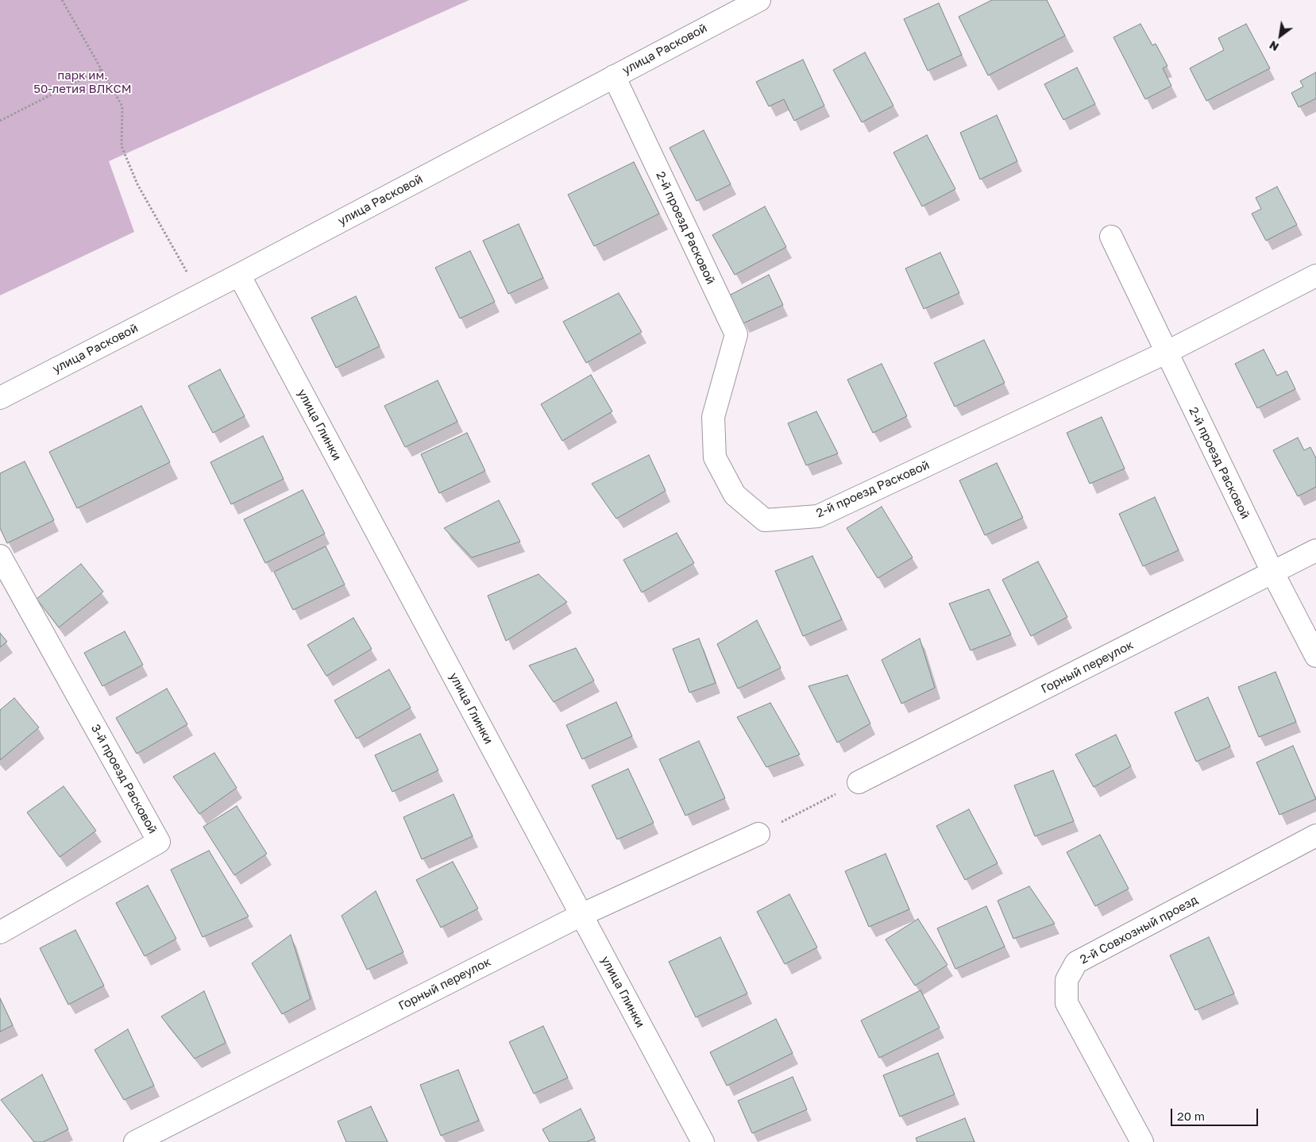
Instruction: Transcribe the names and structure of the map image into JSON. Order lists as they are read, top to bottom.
{
  "streets": {
    "street": [
      "улица Расковой",
      "2-й проезд Расковой",
      "улица Глинки",
      "Горный переулок",
      "3-й проезд Расковой",
      "2-й Совхозный проезд"
    ]
  },
  "crossings": [
    ["улица Расковой", "2-й проезд Расковой"],
    ["улица Расковой", "улица Глинки"],
    ["2-й проезд Расковой", "Горный переулок"],
    ["улица Глинки", "Горный переулок"]
  ],
  "parks": ["парк им. 50-летия ВЛКСМ"],
  "scale_bar": "20 m",
  "north": "bottom left"
}
